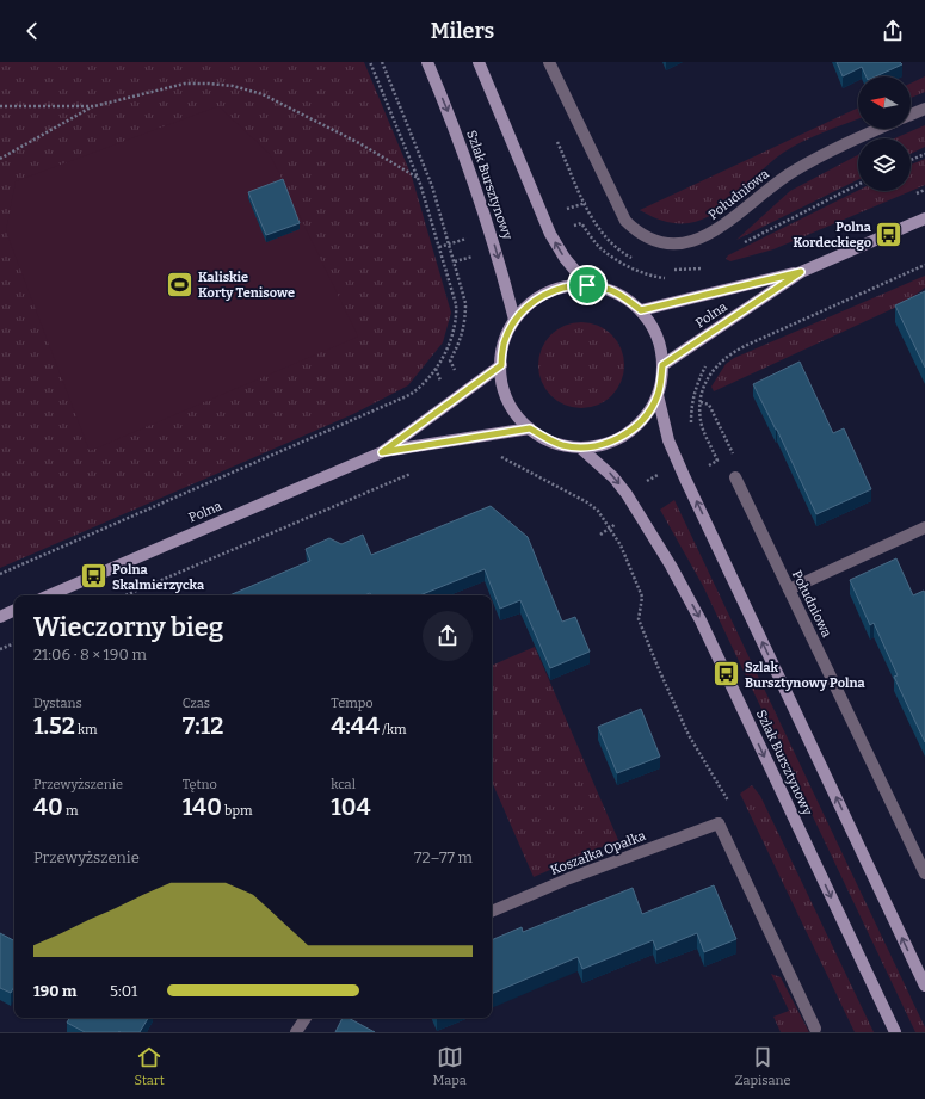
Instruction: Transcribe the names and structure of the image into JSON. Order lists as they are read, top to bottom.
{
  "streets": {
    "main road": ["Szlak Bursztynowy", "Polna"],
    "street": ["Południowa", "Koszałka Opałka"]
  },
  "crossings": [
    ["Szlak Bursztynowy", "Polna"]
  ],
  "places": {
    "bus stop": ["Polna Kordeckiego", "Polna Skalmierzycka", "Szlak Bursztynowy Polna"],
    "sports": ["Kaliskie Korty Tenisowe"]
  },
  "north": "left",
  "page": {
    "header": "Milers",
    "heading": ["Wieczorny bieg", "21:06 · 8 × 190 m"],
    "stats": [
      ["Dystans", "1.52 km"],
      ["Czas", "7:12"],
      ["Tempo", "4:44 /km"],
      ["Przewyższenie", "40 m"],
      ["Tętno", "140 bpm"],
      ["kcal", "104"]
    ],
    "chart": ["Przewyższenie", "72–77 m"],
    "list": [
      {
        "name": "190 m",
        "note": "5:01"
      }
    ],
    "tabs": ["Start", "Mapa", "Zapisane"]
  }
}
